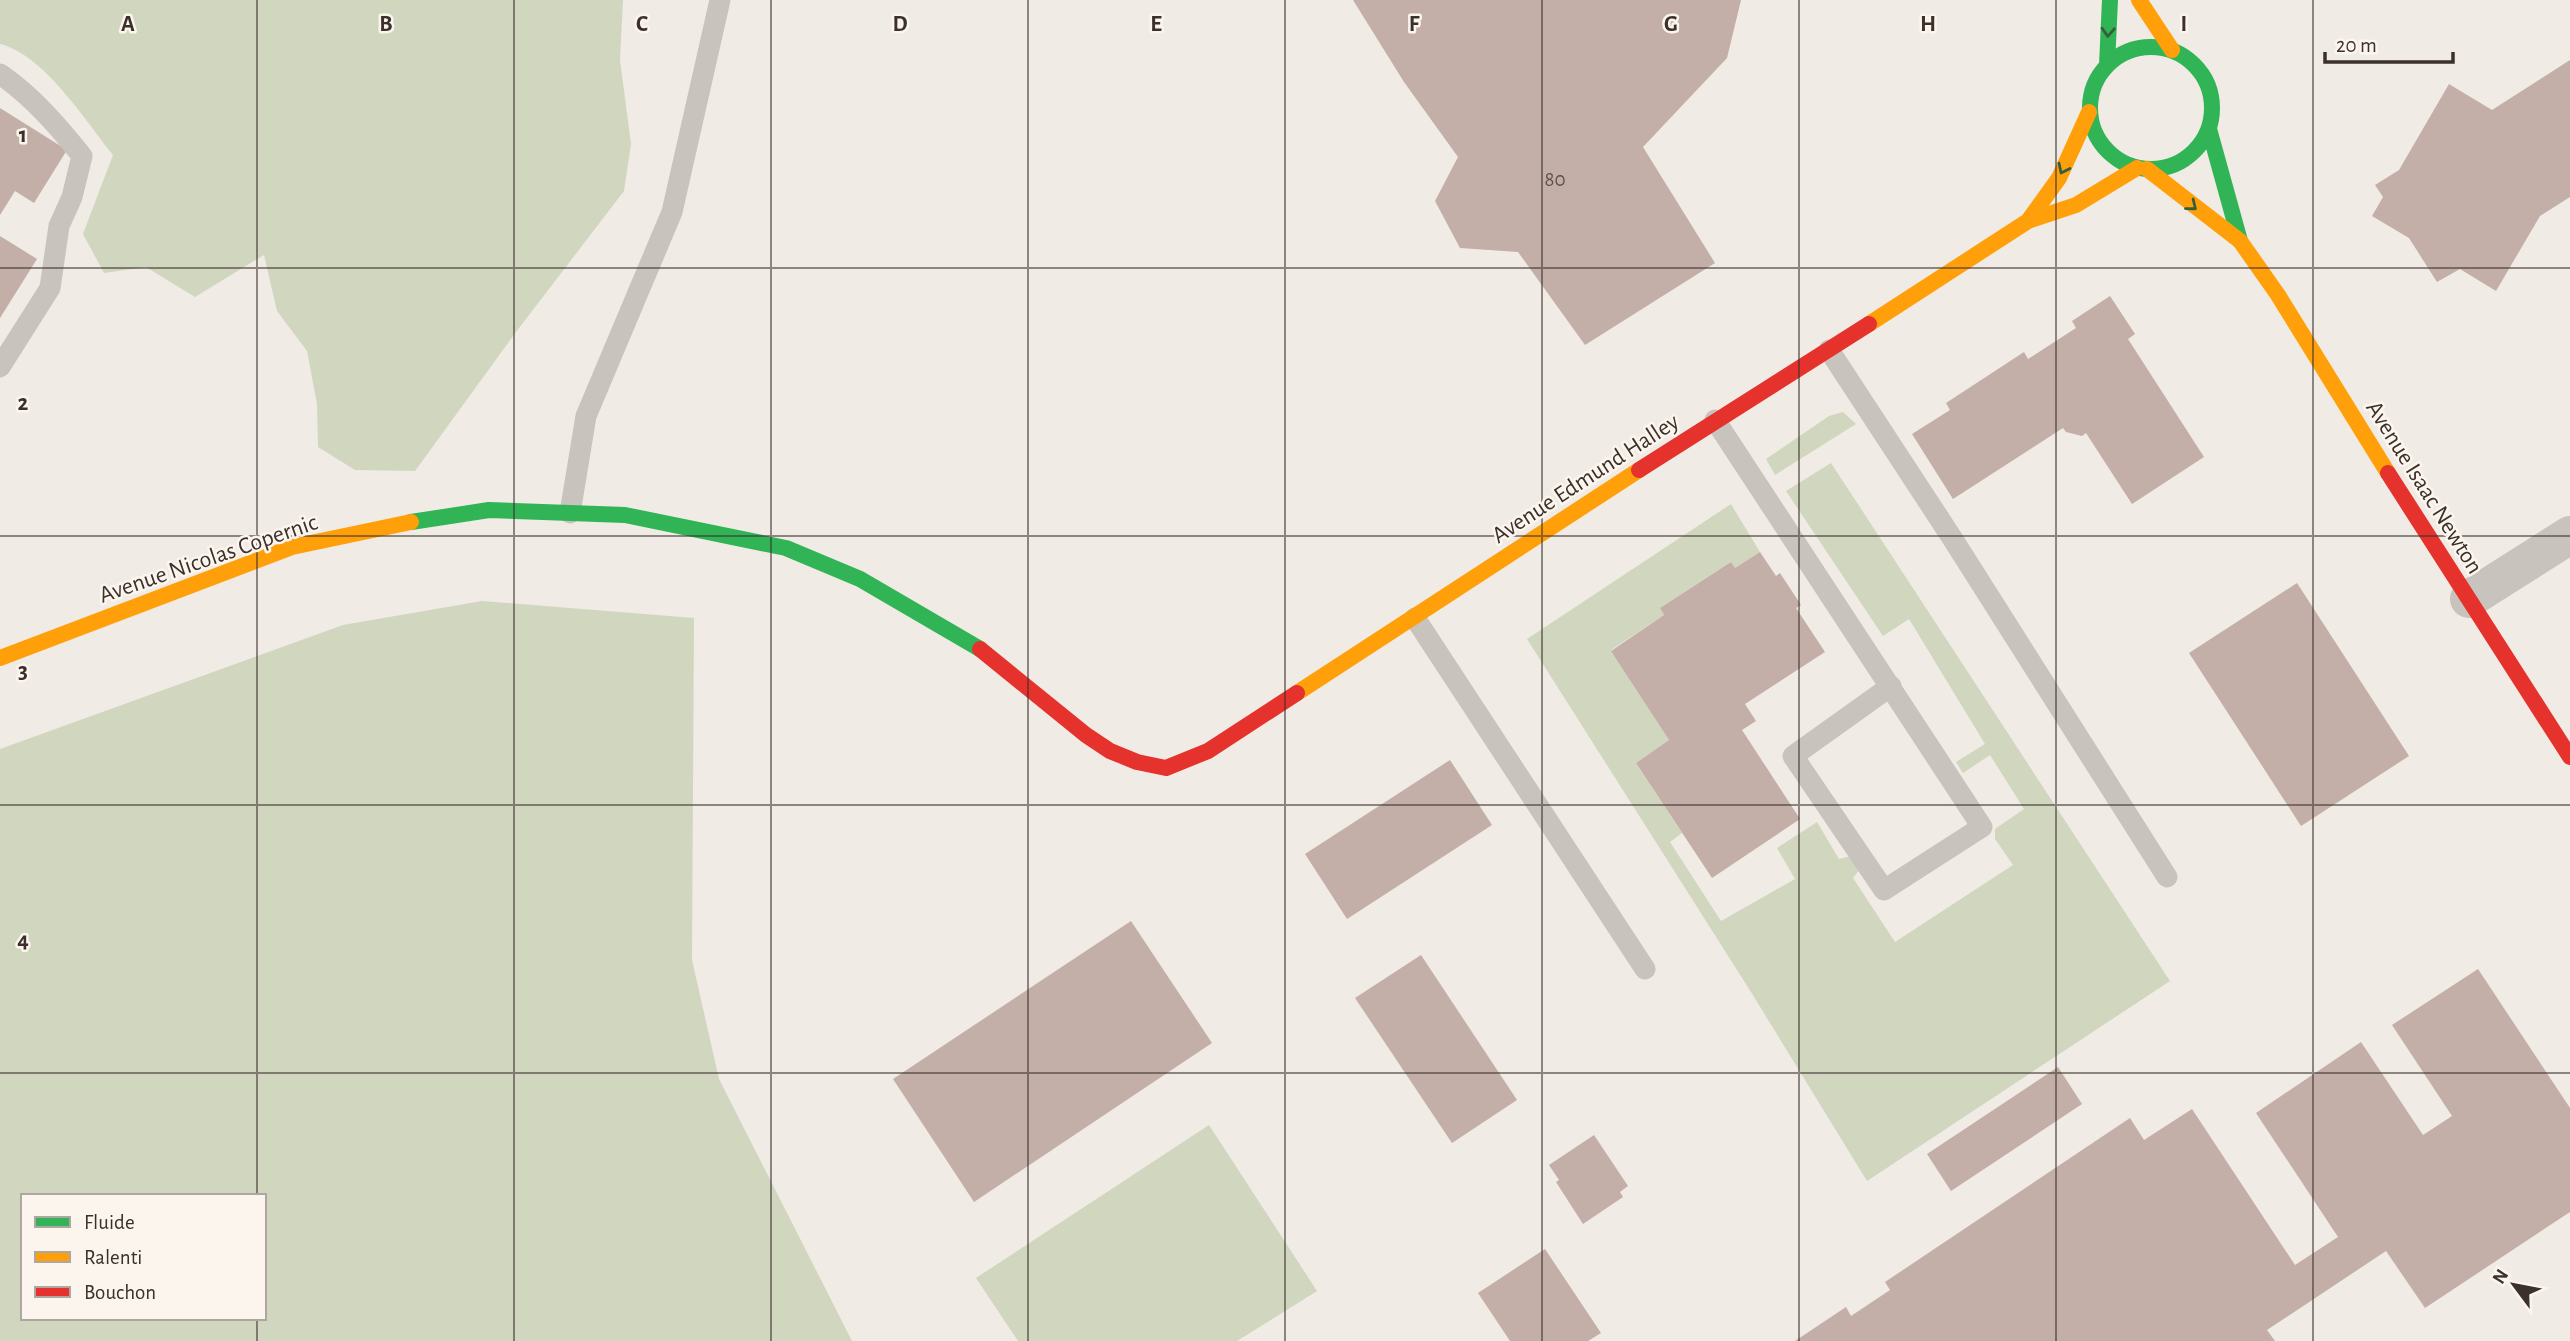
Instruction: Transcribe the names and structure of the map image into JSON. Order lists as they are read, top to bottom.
{
  "streets": {
    "street": ["Avenue Edmund Halley", "Avenue Isaac Newton", "Avenue Nicolas Copernic"]
  },
  "crossings": [
    ["Avenue Edmund Halley", "Avenue Isaac Newton"],
    ["Avenue Edmund Halley", "Avenue Nicolas Copernic"]
  ],
  "house_numbers": ["80"],
  "legend": ["Fluide", "Ralenti", "Bouchon"],
  "scale_bar": "20 m",
  "north": "top left",
  "grid": {
    "columns": [
      "A",
      "B",
      "C",
      "D",
      "E",
      "F",
      "G",
      "H",
      "I"
    ],
    "rows": [
      "1",
      "2",
      "3",
      "4"
    ]
  }
}
